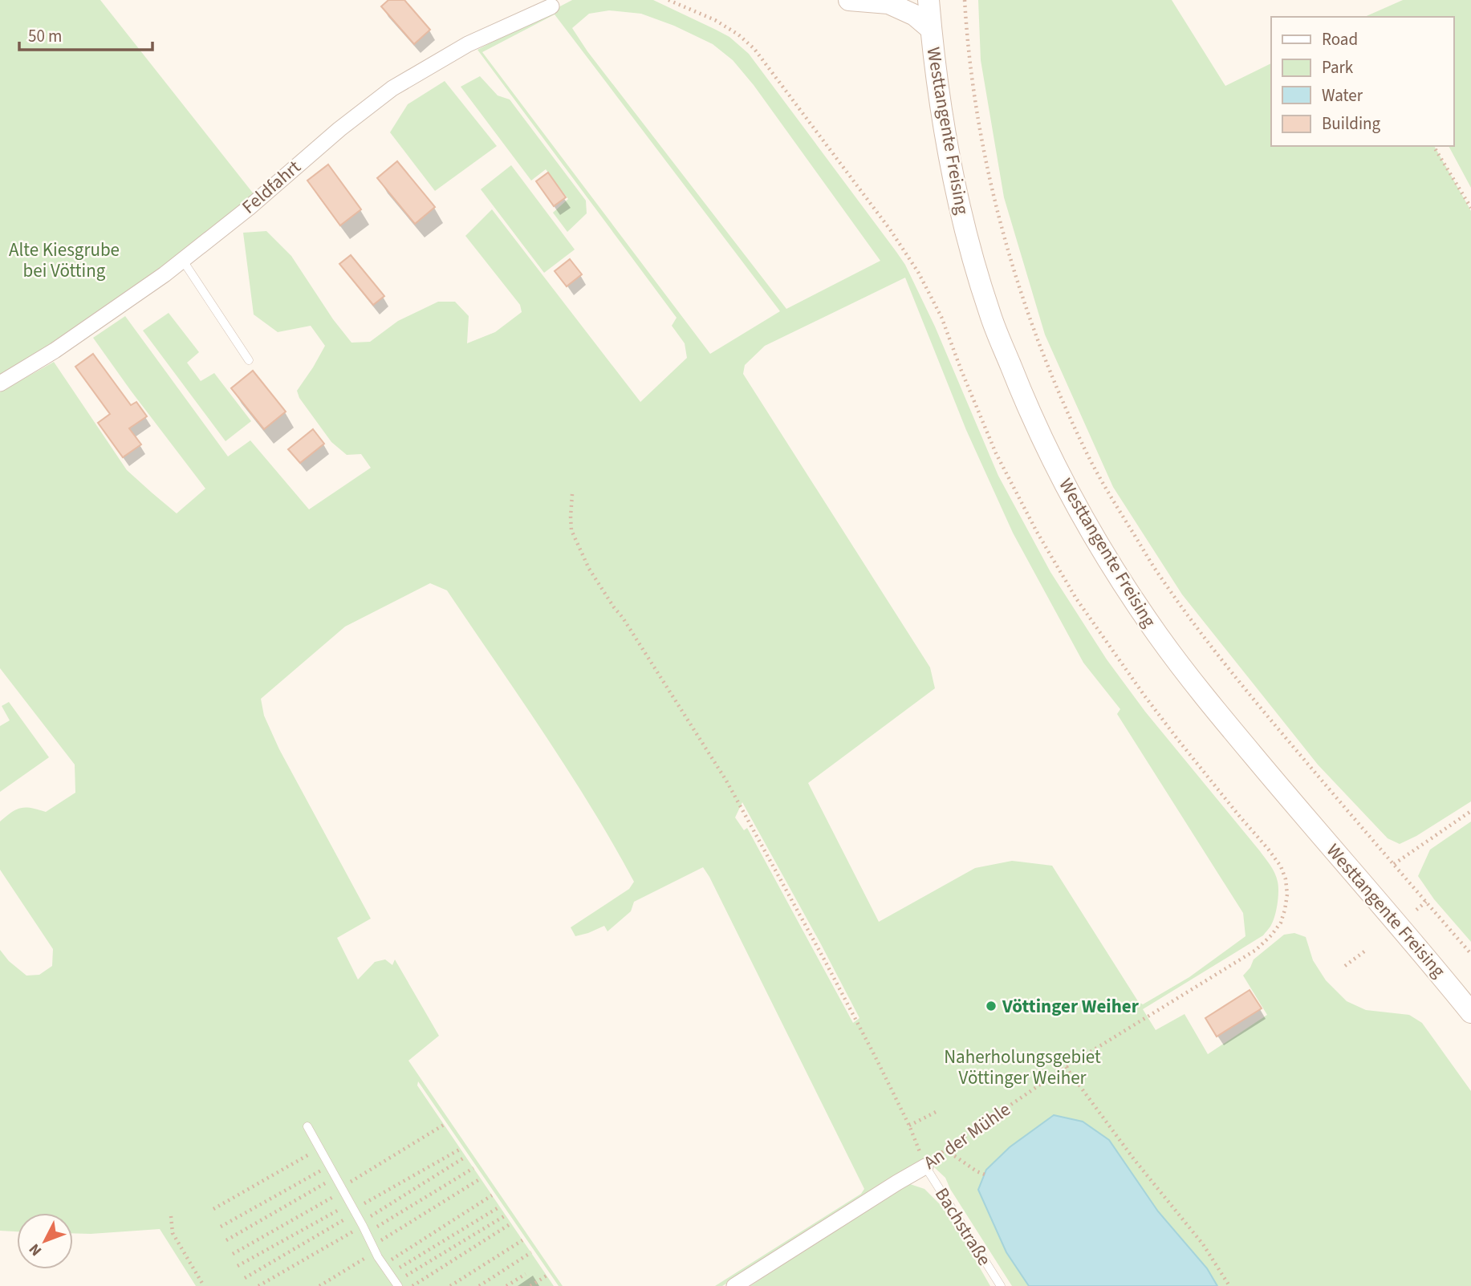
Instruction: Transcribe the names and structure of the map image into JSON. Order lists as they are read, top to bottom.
{
  "streets": {
    "main road": ["Westtangente Freising"],
    "street": ["Feldfahrt", "An der Mühle"],
    "lane": ["Bachstraße"]
  },
  "crossings": [
    ["An der Mühle", "Bachstraße"]
  ],
  "parks": ["Alte Kiesgrube bei Vötting", "Naherholungsgebiet Vöttinger Weiher"],
  "places": ["Vöttinger Weiher"],
  "legend": [
    "Road",
    "Park",
    "Water",
    "Building"
  ],
  "scale_bar": "50 m",
  "north": "bottom left"
}
